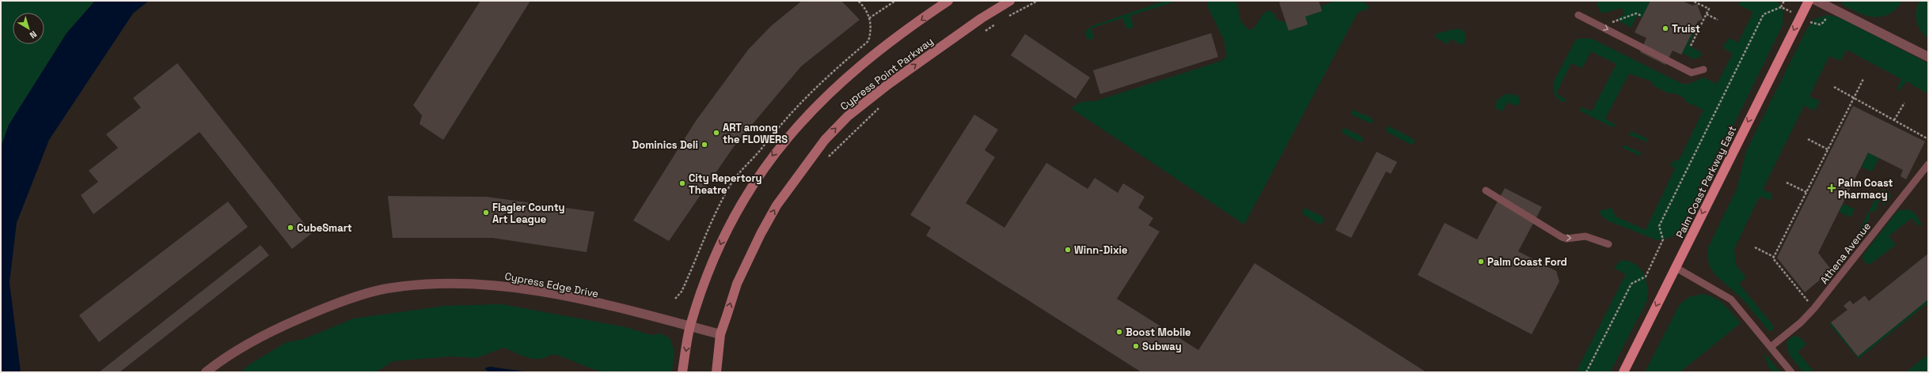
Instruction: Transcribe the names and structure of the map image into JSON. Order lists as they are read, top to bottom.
{
  "streets": {
    "main road": ["Palm Coast Parkway East"],
    "street": ["Cypress Point Parkway", "Cypress Edge Drive"],
    "lane": ["Athena Avenue"]
  },
  "crossings": [
    ["Cypress Point Parkway", "Cypress Edge Drive"]
  ],
  "one_way": ["Palm Coast Parkway East"],
  "places": {
    "other": [
      "Truist",
      "ART among the FLOWERS",
      "Dominics Deli",
      "City Repertory Theatre",
      "Flagler County Art League",
      "CubeSmart",
      "Winn-Dixie",
      "Palm Coast Ford",
      "Boost Mobile",
      "Subway"
    ],
    "health": ["Palm Coast Pharmacy"]
  },
  "north": "bottom right"
}
